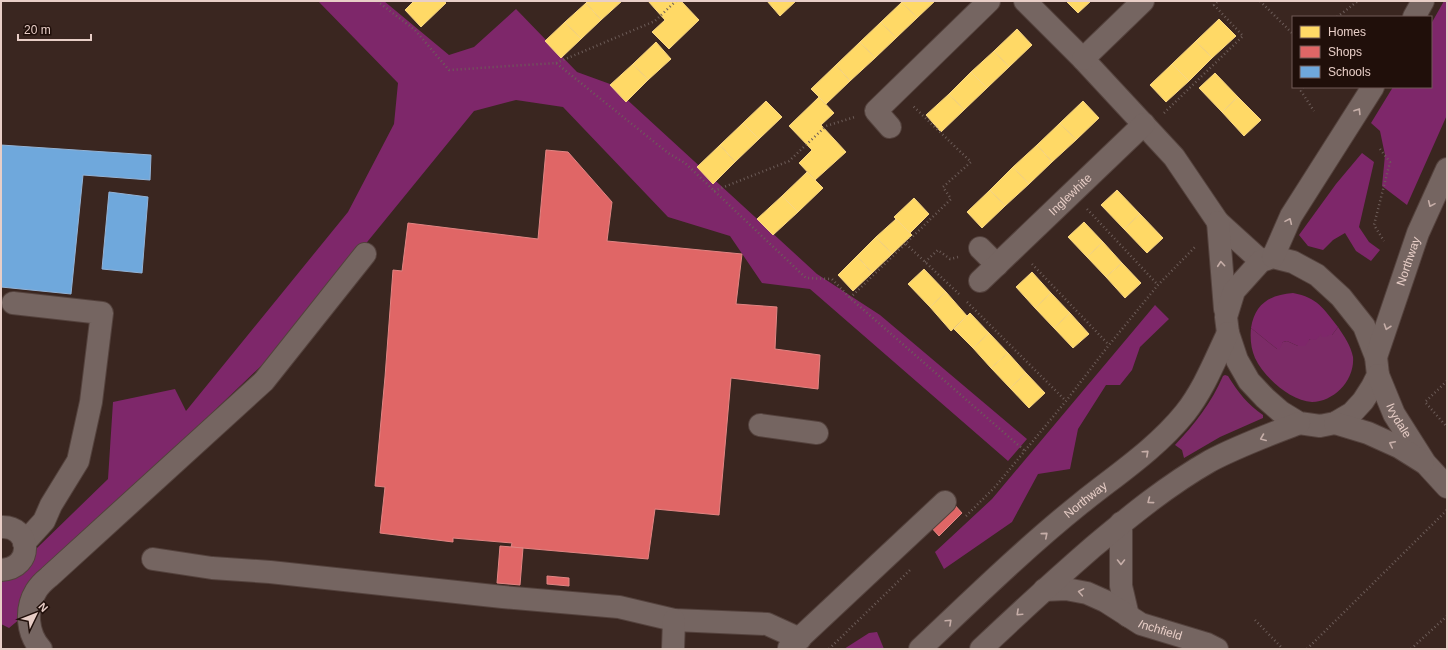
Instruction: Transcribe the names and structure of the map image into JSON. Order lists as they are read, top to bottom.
{
  "streets": {
    "street": [
      "Inglewhite",
      "Northway",
      "Ivydale",
      "Inchfield"
    ]
  },
  "crossings": [
    ["Northway", "Ivydale"]
  ],
  "legend": ["Homes", "Shops", "Schools"],
  "scale_bar": "20 m",
  "north": "top right"
}
